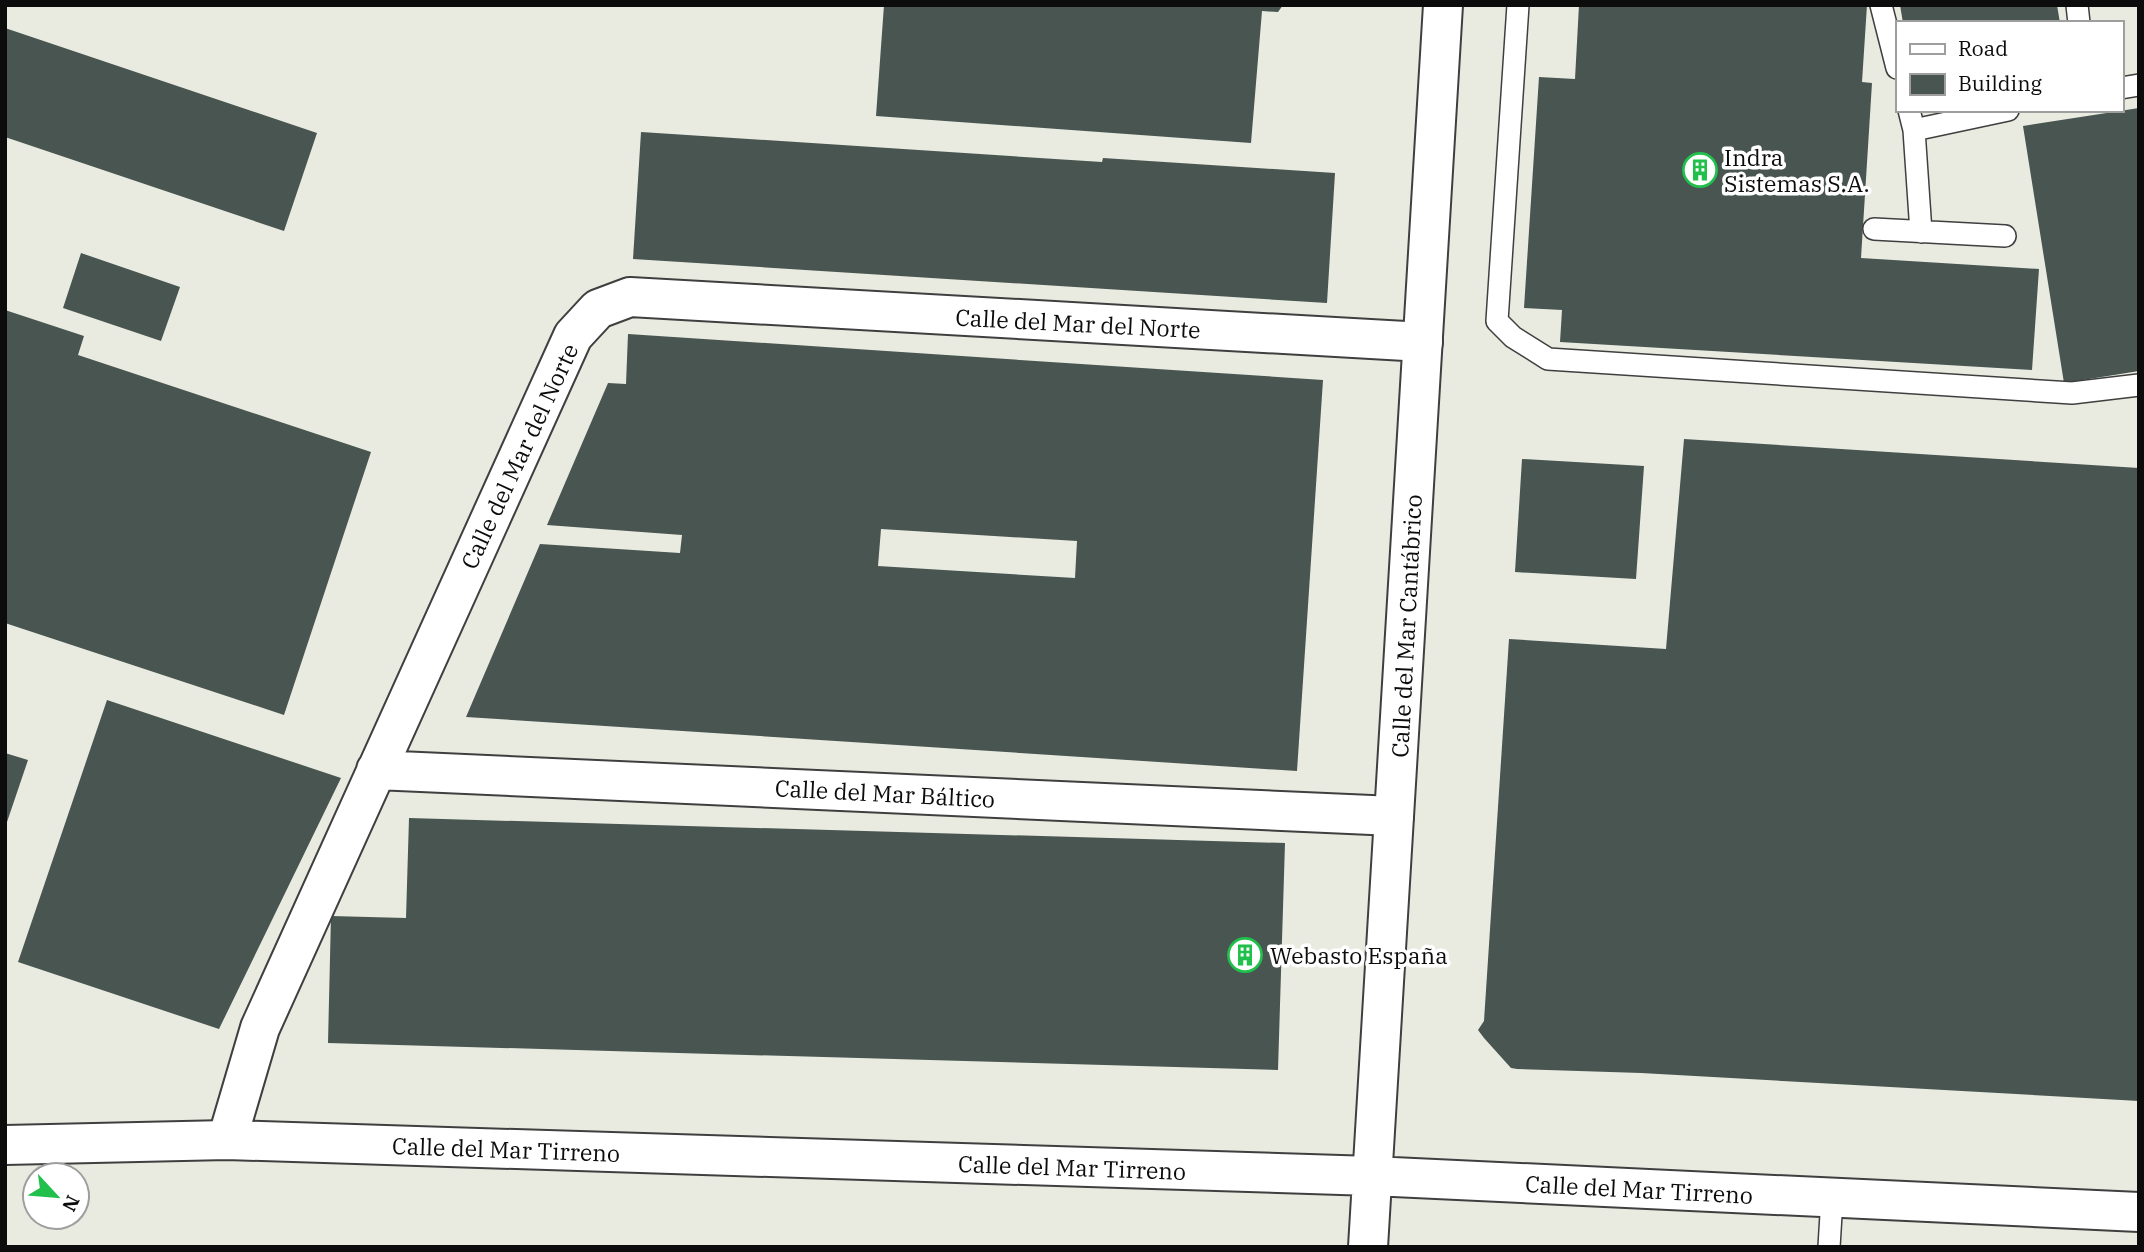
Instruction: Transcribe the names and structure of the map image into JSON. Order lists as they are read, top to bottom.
{
  "streets": {
    "street": [
      "Calle del Mar del Norte",
      "Calle del Mar Cantábrico",
      "Calle del Mar Báltico",
      "Calle del Mar Tirreno"
    ]
  },
  "crossings": [
    ["Calle del Mar del Norte", "Calle del Mar Cantábrico"],
    ["Calle del Mar del Norte", "Calle del Mar Báltico"],
    ["Calle del Mar del Norte", "Calle del Mar Tirreno"],
    ["Calle del Mar Cantábrico", "Calle del Mar Báltico"],
    ["Calle del Mar Cantábrico", "Calle del Mar Tirreno"]
  ],
  "places": {
    "building": ["Indra Sistemas S.A.", "Webasto España"]
  },
  "legend": ["Road", "Building"],
  "north": "bottom right"
}
